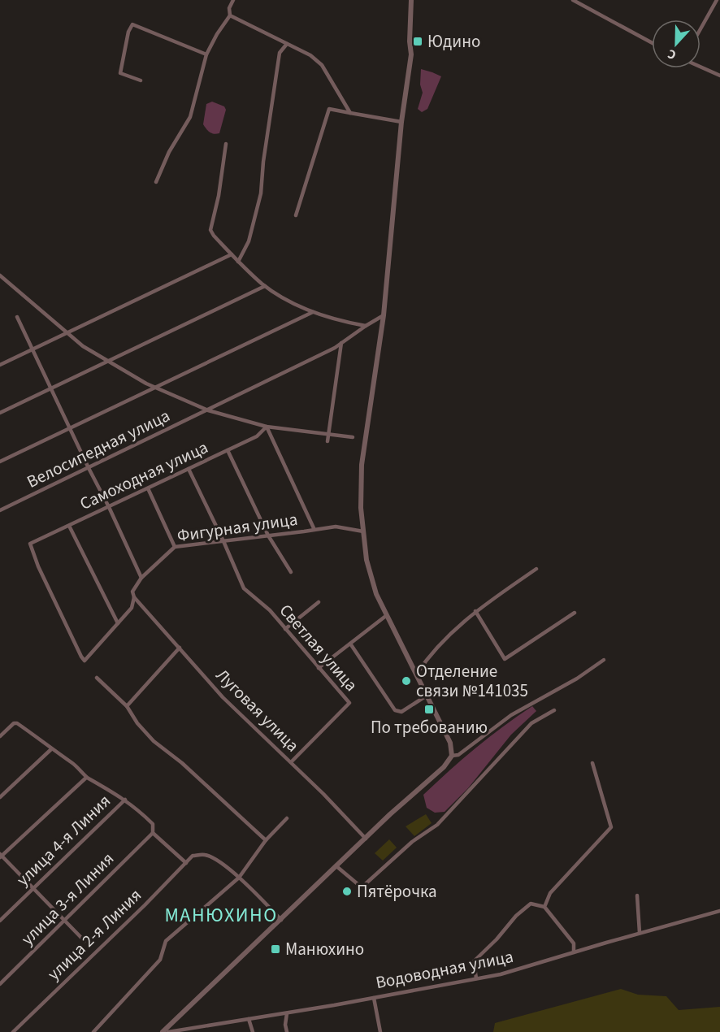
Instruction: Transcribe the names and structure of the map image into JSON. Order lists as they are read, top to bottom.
{
  "streets": {
    "street": [
      "Велосипедная улица",
      "Самоходная улица",
      "Фигурная улица",
      "Светлая улица",
      "Луговая улица",
      "улица 4-я Линия",
      "улица 3-я Линия",
      "улица 2-я Линия",
      "Водоводная улица"
    ]
  },
  "crossings": [
    ["Самоходная улица", "Фигурная улица"],
    ["Самоходная улица", "Светлая улица"],
    ["Фигурная улица", "Светлая улица"],
    ["Фигурная улица", "Луговая улица"],
    ["Светлая улица", "Луговая улица"]
  ],
  "districts": ["МАНЮХИНО"],
  "places": {
    "transit": ["Юдино", "По требованию", "Манюхино"],
    "other": ["Отделение связи №141035", "Пятёрочка"]
  },
  "north": "bottom"
}
